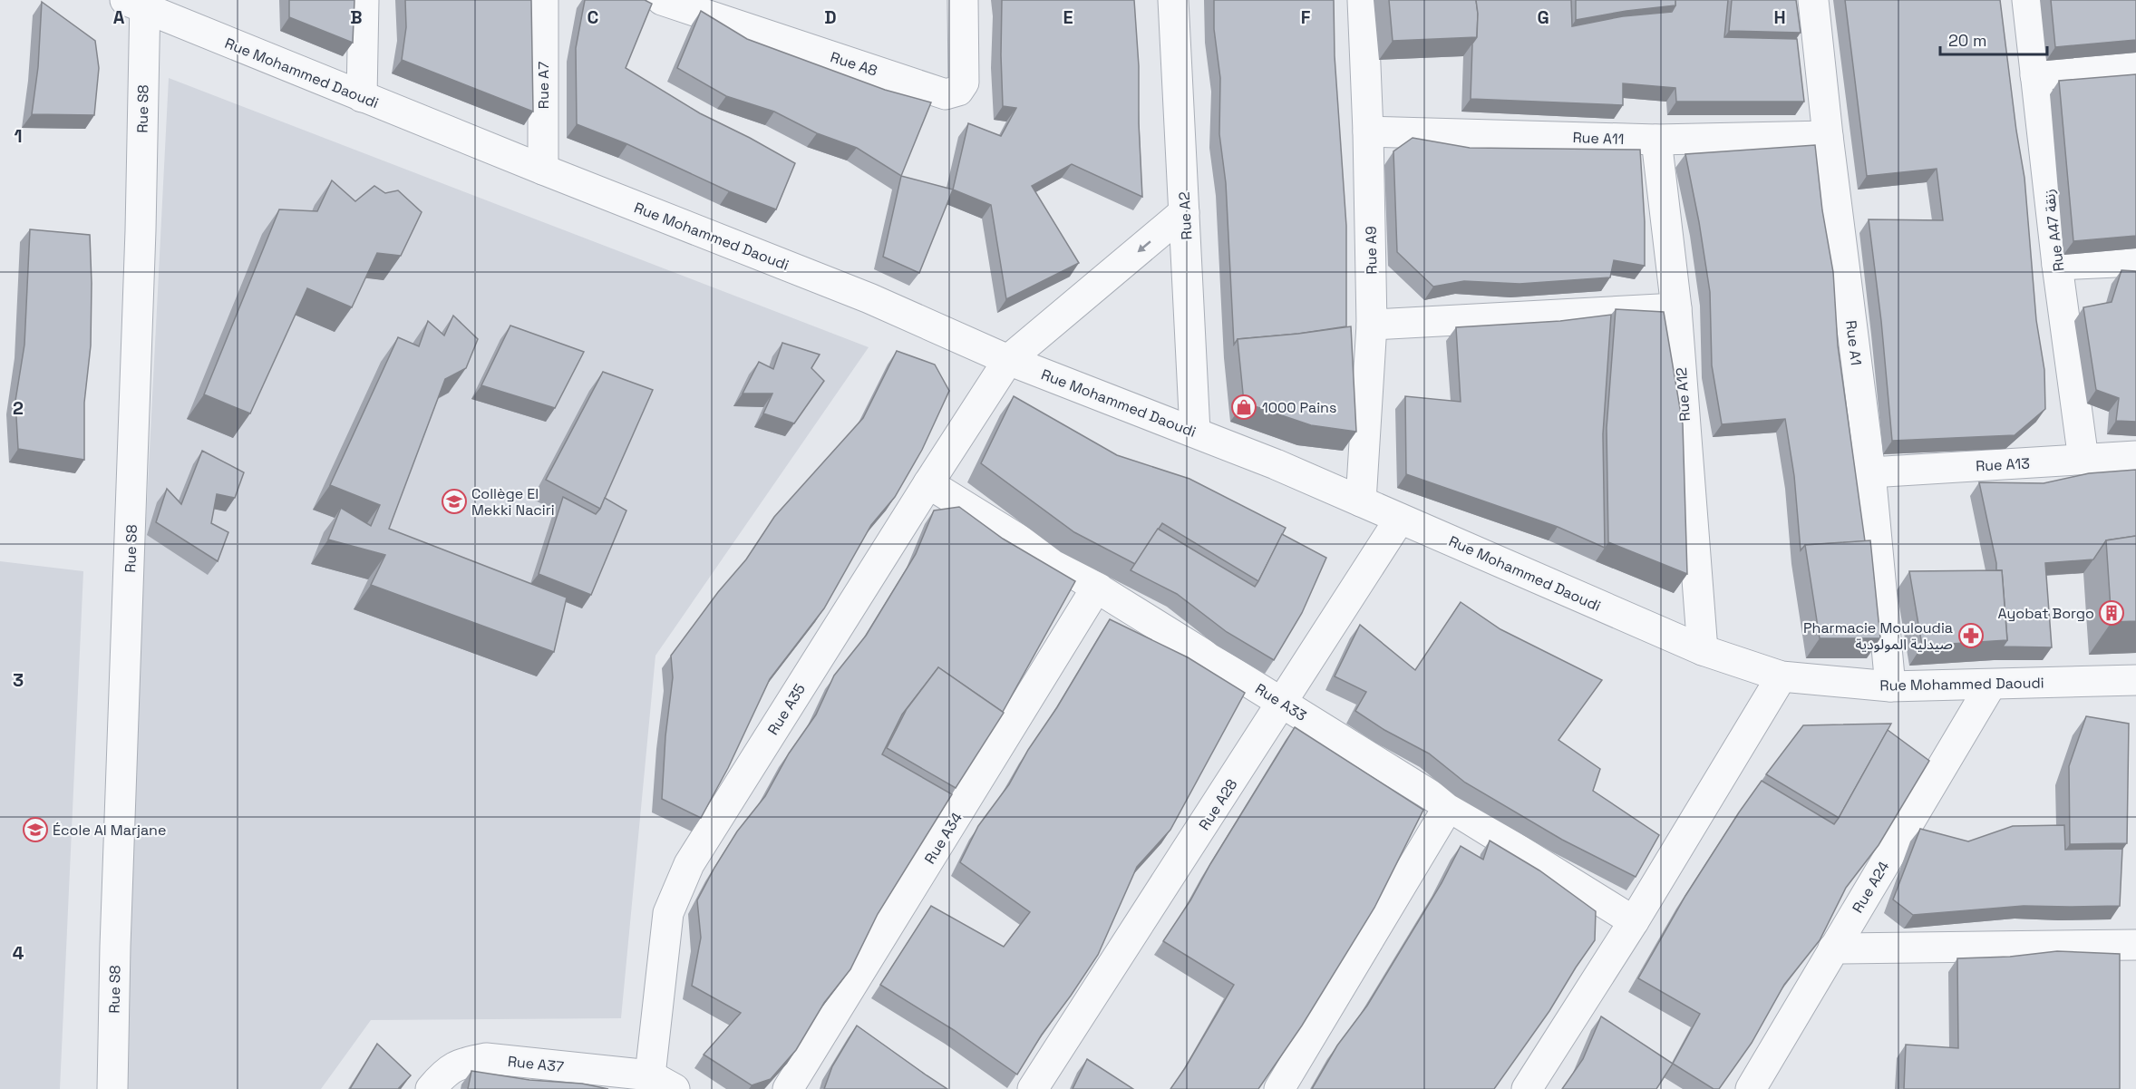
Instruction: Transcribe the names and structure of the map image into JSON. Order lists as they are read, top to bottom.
{
  "streets": {
    "street": [
      "Rue A8",
      "Rue Mohammed Daoudi",
      "Rue A7",
      "Rue S8",
      "Rue A11",
      "Rue A2",
      "Rue A47 زنقة",
      "Rue A9",
      "Rue A1",
      "Rue A12",
      "Rue A13",
      "Rue A33",
      "Rue A35",
      "Rue A28",
      "Rue A34",
      "Rue A24",
      "Rue A37"
    ]
  },
  "crossings": [
    ["Rue Mohammed Daoudi", "Rue A7"],
    ["Rue Mohammed Daoudi", "Rue S8"],
    ["Rue Mohammed Daoudi", "Rue A2"],
    ["Rue Mohammed Daoudi", "Rue A9"],
    ["Rue Mohammed Daoudi", "Rue A1"],
    ["Rue Mohammed Daoudi", "Rue A12"],
    ["Rue Mohammed Daoudi", "Rue A35"],
    ["Rue Mohammed Daoudi", "Rue A28"],
    ["Rue Mohammed Daoudi", "Rue A24"],
    ["Rue A11", "Rue A9"],
    ["Rue A11", "Rue A1"],
    ["Rue A11", "Rue A12"],
    ["Rue A2", "Rue A35"],
    ["Rue A47 زنقة", "Rue A13"],
    ["Rue A1", "Rue A13"],
    ["Rue A33", "Rue A35"],
    ["Rue A33", "Rue A28"],
    ["Rue A33", "Rue A34"],
    ["Rue A35", "Rue A37"]
  ],
  "places": {
    "shop": ["1000 Pains"],
    "school or university": ["Collège El Mekki Naciri", "École Al Marjane"],
    "building": ["Ayobat Borgo"],
    "pharmacy": ["Pharmacie Mouloudia صيدلية المولودية"]
  },
  "scale_bar": "20 m",
  "grid": {
    "columns": [
      "A",
      "B",
      "C",
      "D",
      "E",
      "F",
      "G",
      "H"
    ],
    "rows": [
      "1",
      "2",
      "3",
      "4"
    ]
  }
}
